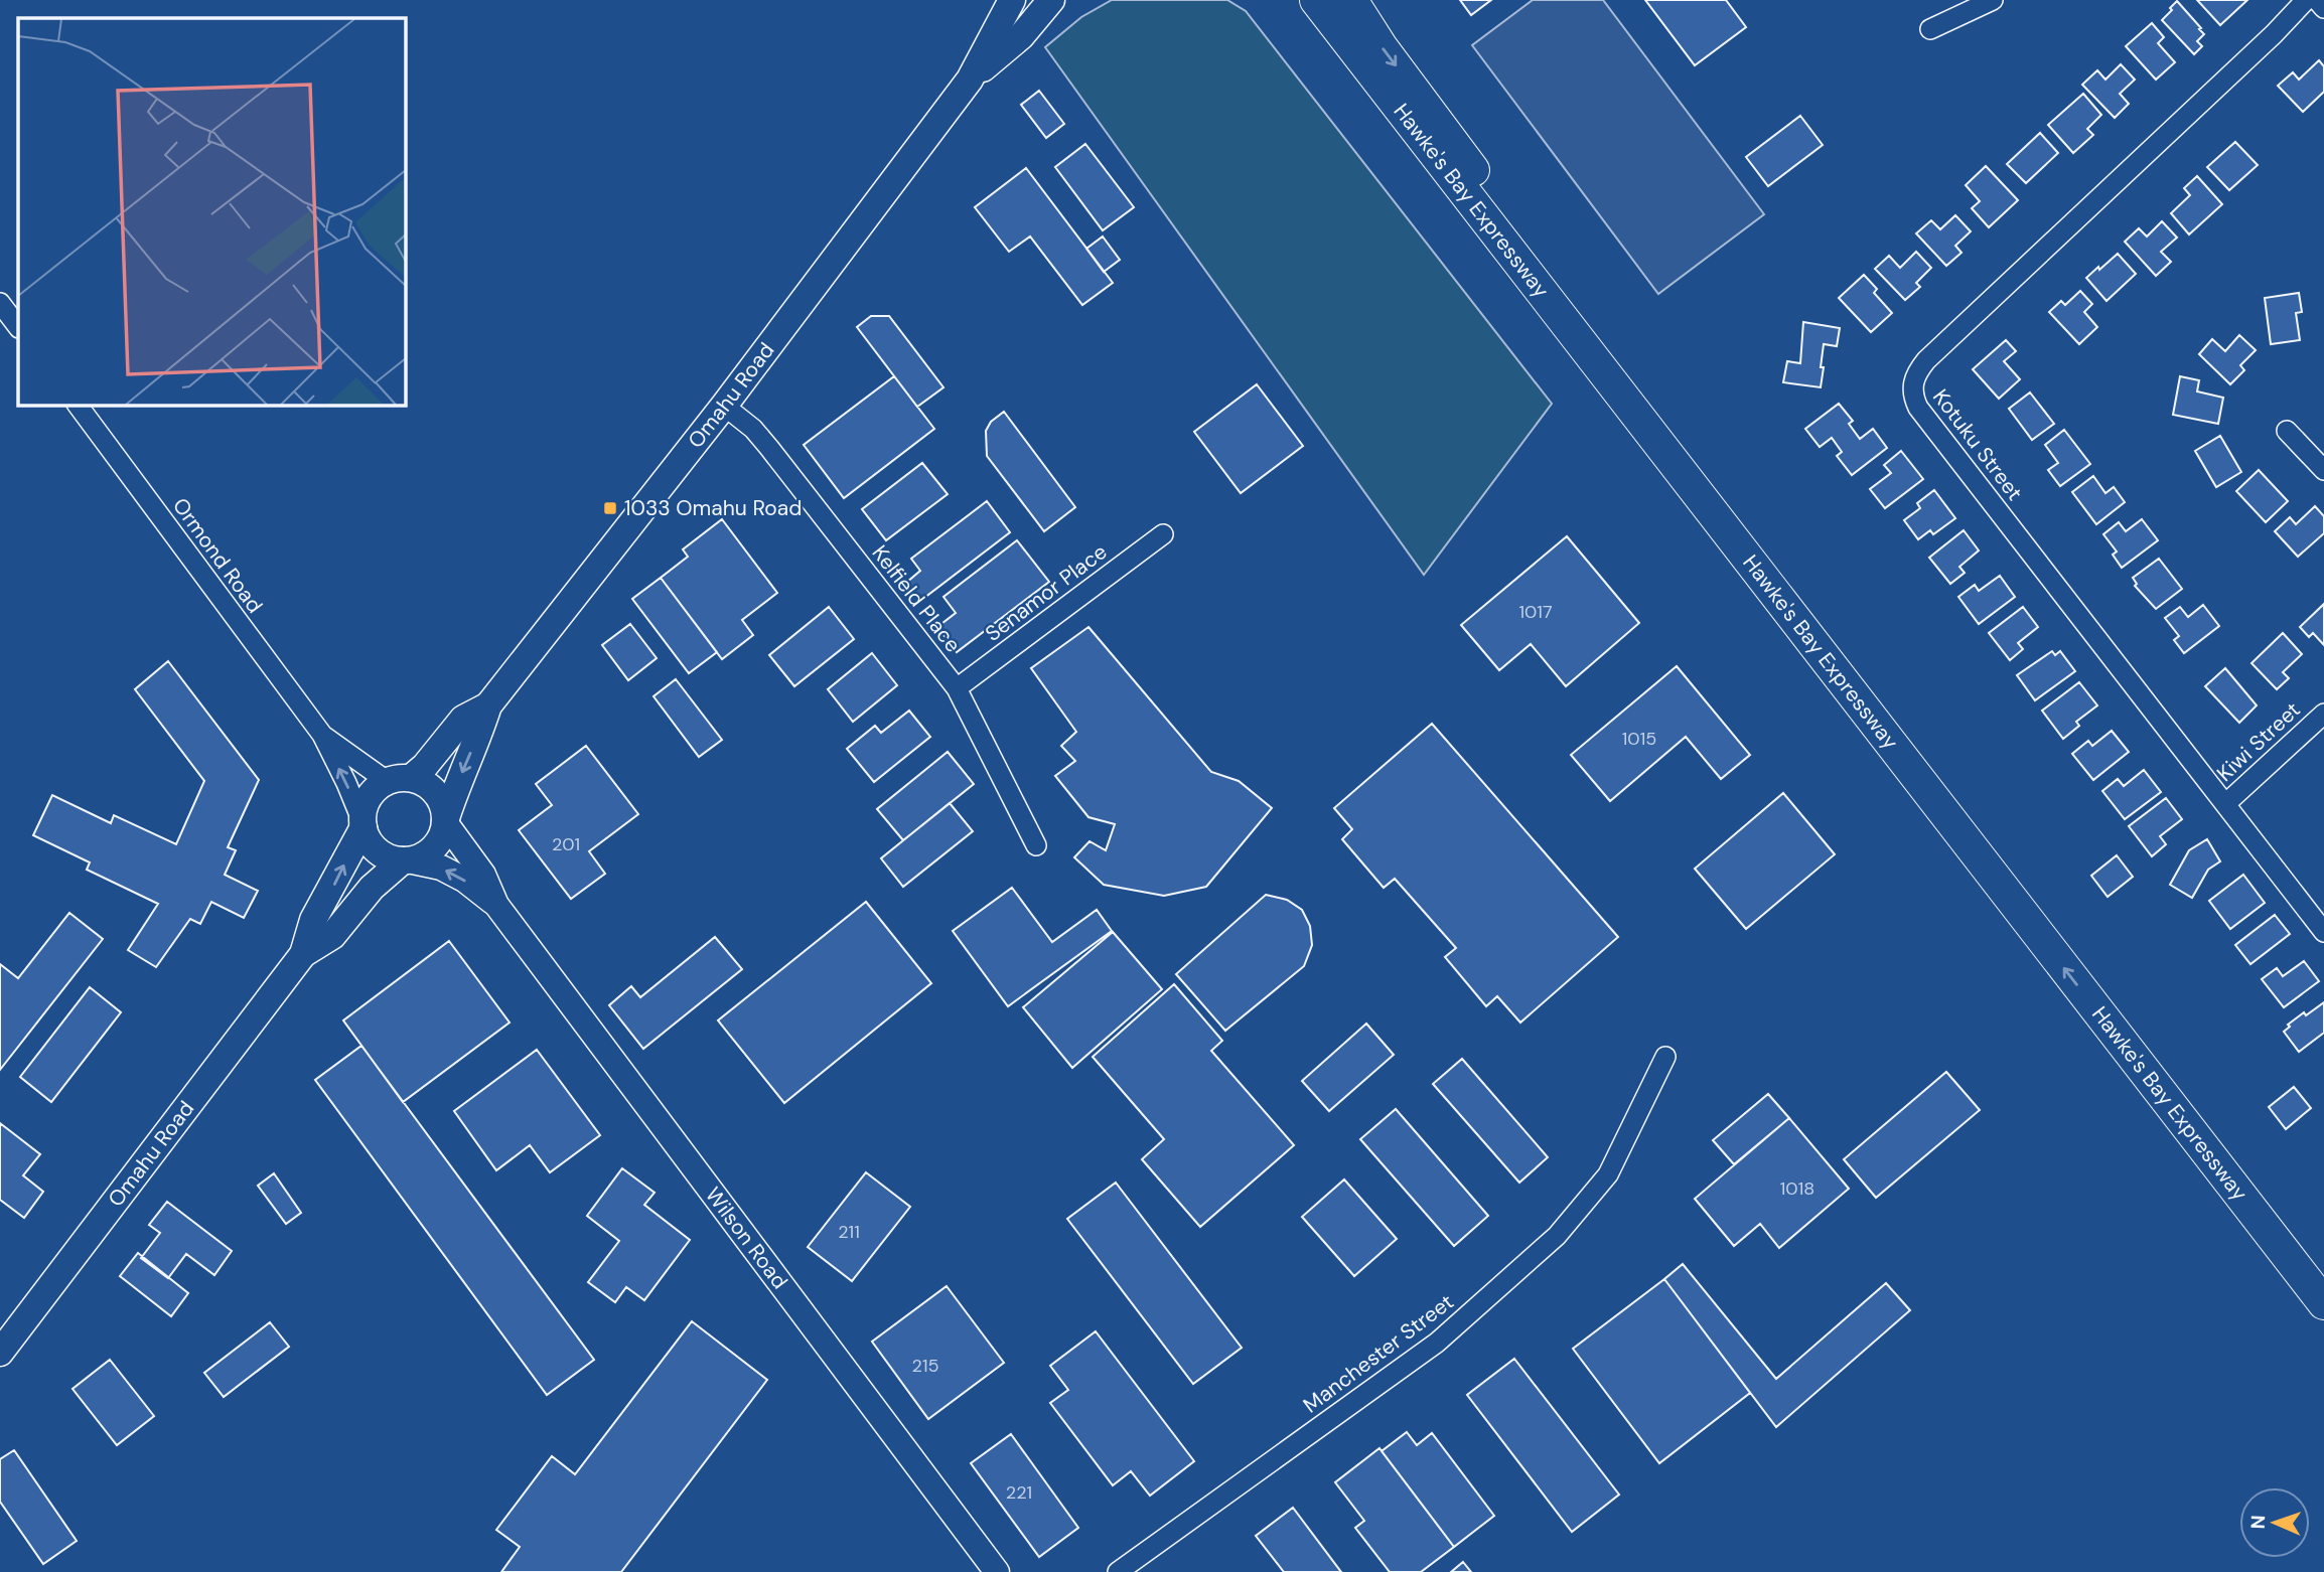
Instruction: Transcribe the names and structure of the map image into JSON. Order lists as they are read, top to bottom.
{
  "streets": {
    "highway": ["Hawke's Bay Expressway"],
    "main road": ["Omahu Road"],
    "street": [
      "Kotuku Street",
      "Ormond Road",
      "Senamor Place",
      "Kelfield Place",
      "Kiwi Street",
      "Wilson Road",
      "Manchester Street"
    ]
  },
  "crossings": [
    ["Omahu Road", "Ormond Road"],
    ["Omahu Road", "Kelfield Place"],
    ["Omahu Road", "Wilson Road"],
    ["Kotuku Street", "Kiwi Street"],
    ["Ormond Road", "Wilson Road"],
    ["Senamor Place", "Kelfield Place"]
  ],
  "places": {
    "transit": ["1033 Omahu Road"]
  },
  "house_numbers": [
    "1017",
    "1015",
    "201",
    "1018",
    "211",
    "215",
    "221"
  ],
  "north": "left"
}
